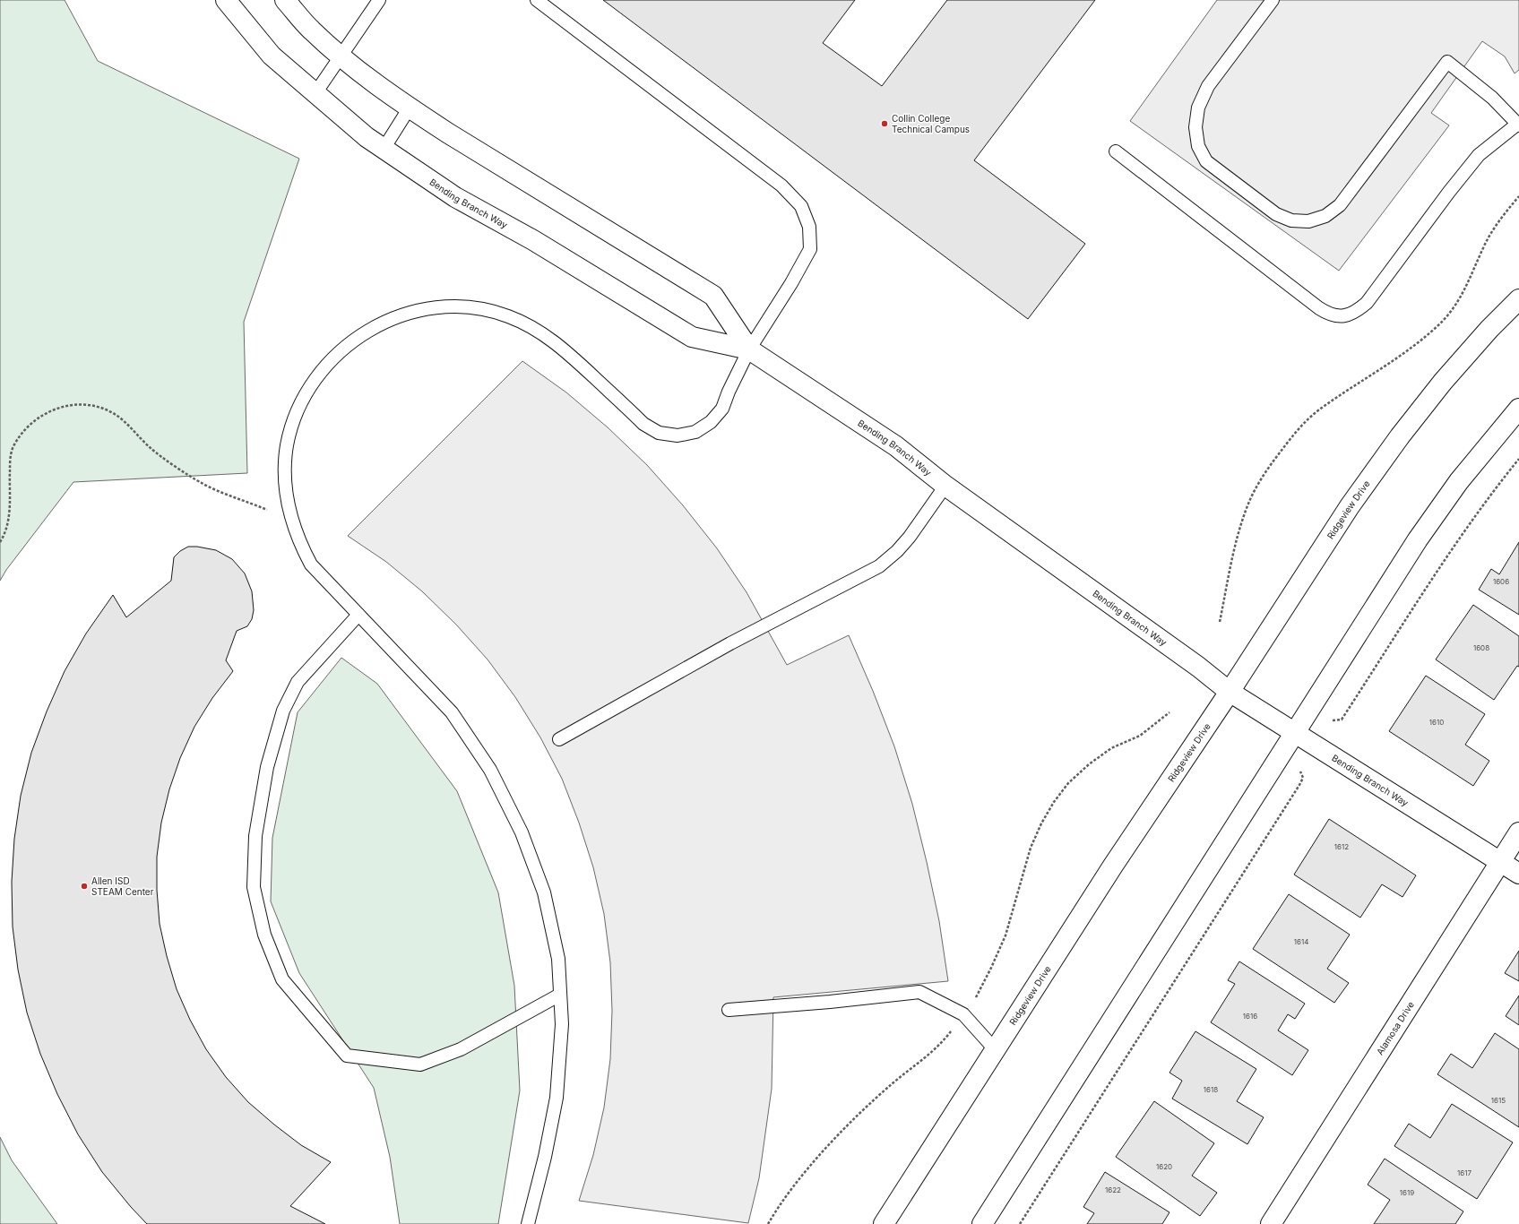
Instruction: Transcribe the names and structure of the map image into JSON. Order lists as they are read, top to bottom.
{
  "streets": {
    "street": ["Bending Branch Way", "Ridgeview Drive", "Alamosa Drive"]
  },
  "crossings": [
    ["Bending Branch Way", "Ridgeview Drive"],
    ["Bending Branch Way", "Alamosa Drive"]
  ],
  "places": ["Collin College Technical Campus", "Allen ISD STEAM Center"],
  "house_numbers": [
    "1606",
    "1608",
    "1610",
    "1612",
    "1614",
    "1616",
    "1618",
    "1615",
    "1620",
    "1617",
    "1622",
    "1619"
  ]
}
